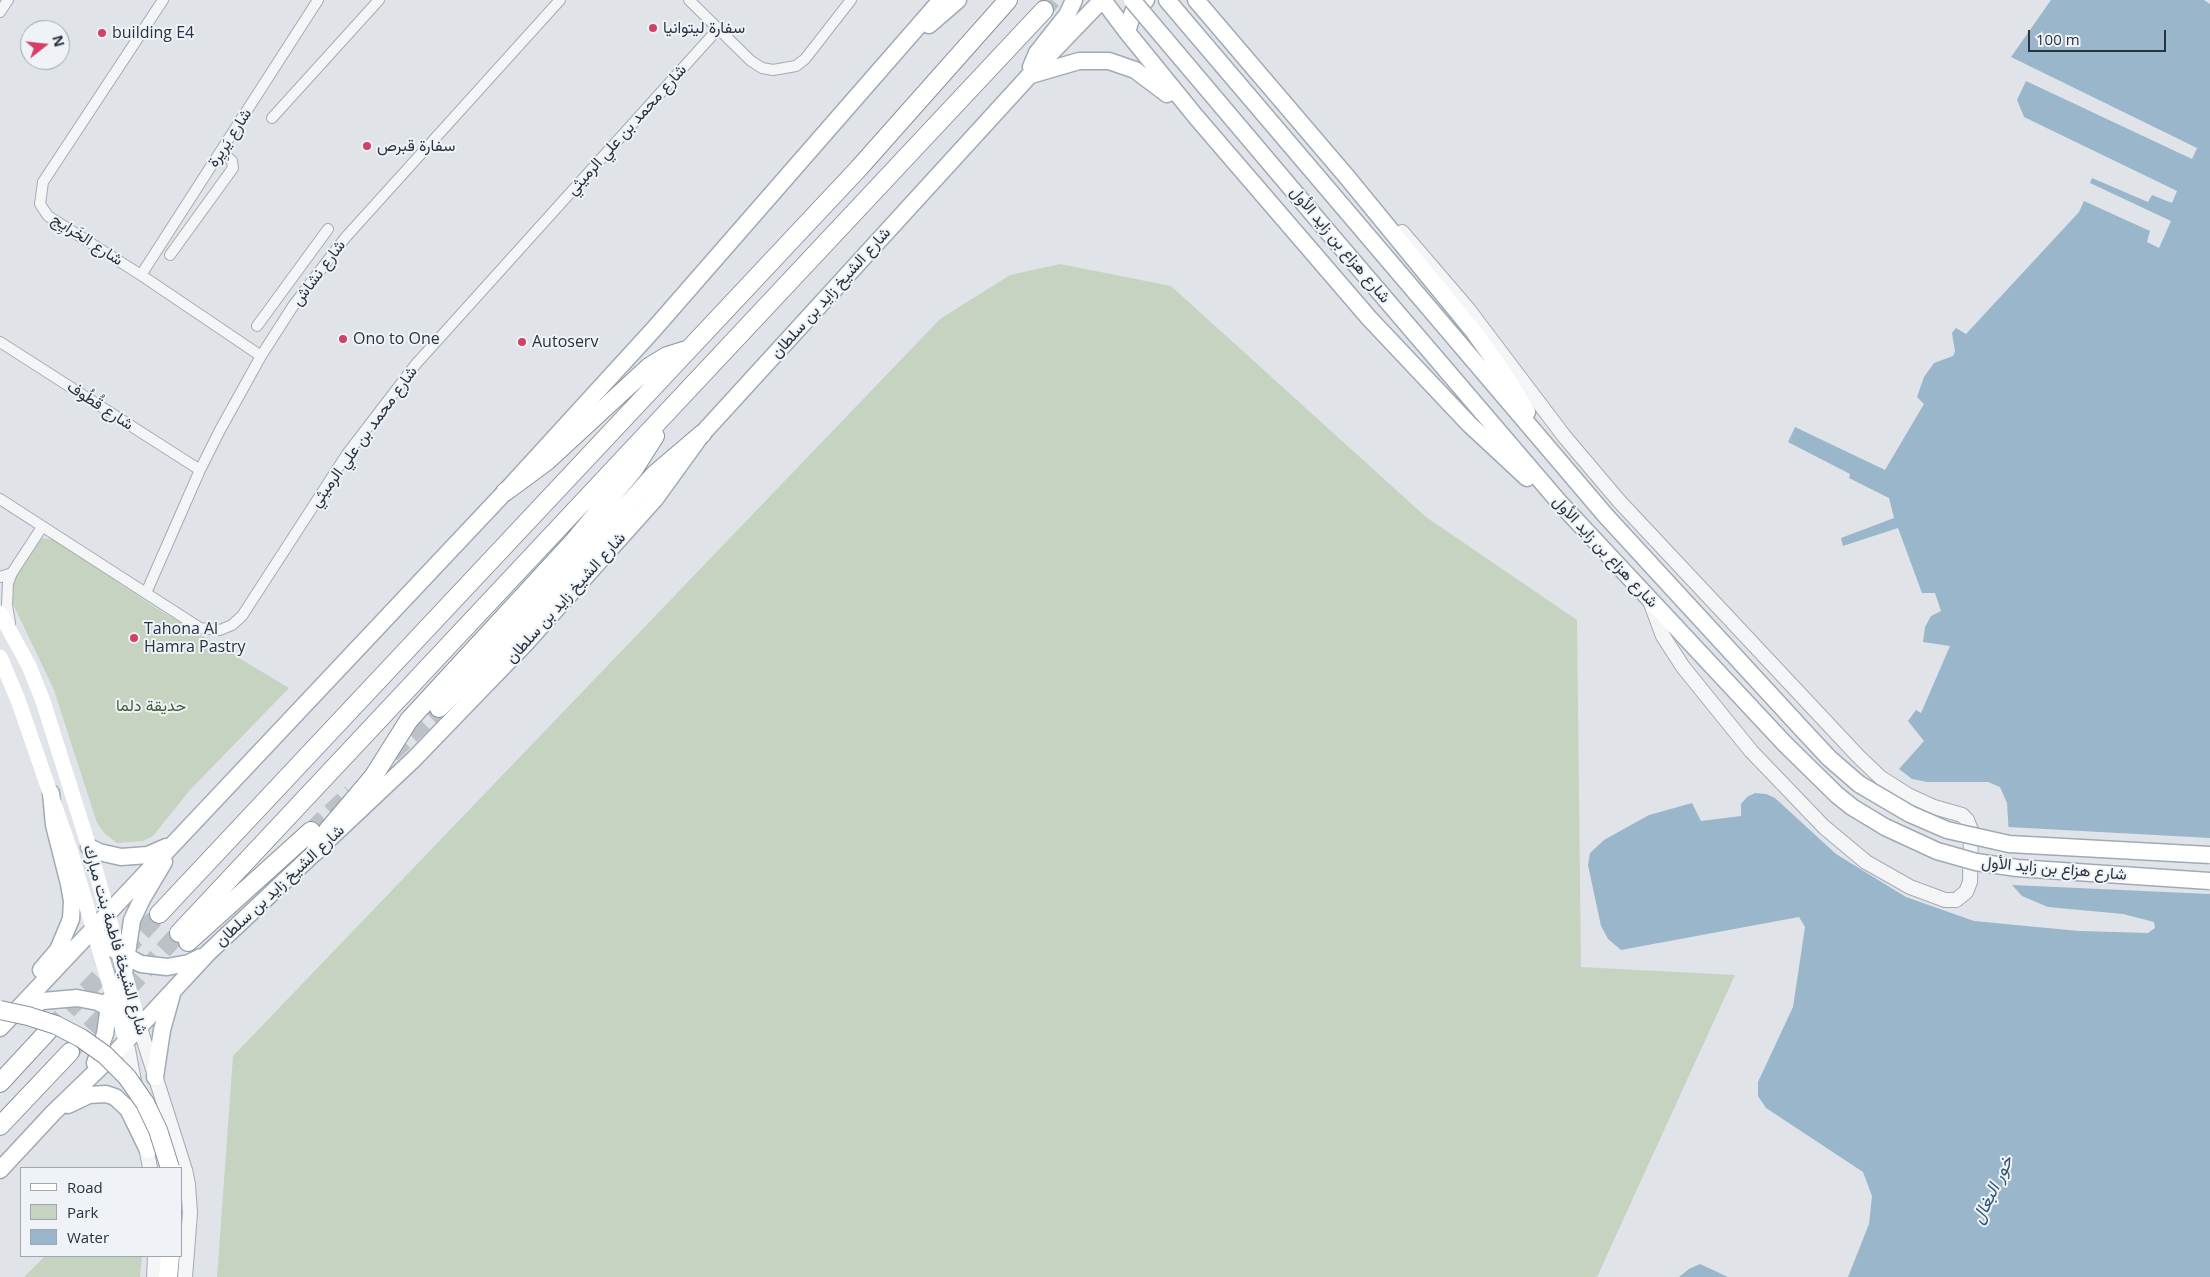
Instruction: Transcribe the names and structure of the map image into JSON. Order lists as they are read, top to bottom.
{
  "streets": {
    "main road": ["شارع هزاع بن زايد الأول", "شارع الشيخ زايد بن سلطان", "شارع الشيخة فاطمة بنت مبارك"],
    "street": [
      "شارع محمد بن علي الرميثي",
      "شارع يَريِرة",
      "شارع الخَرايِج",
      "شارع نشاش",
      "شارع قُطُوف"
    ]
  },
  "crossings": [
    ["شارع محمد بن علي الرميثي", "شارع نشاش"],
    ["شارع يَريِرة", "شارع الخَرايِج"],
    ["شارع الخَرايِج", "شارع نشاش"],
    ["شارع نشاش", "شارع قُطُوف"],
    ["شارع الشيخ زايد بن سلطان", "شارع الشيخة فاطمة بنت مبارك"]
  ],
  "water": ["خور البغال"],
  "parks": ["حديقة دلما"],
  "places": [
    "سفارة ليتوانيا",
    "building E4",
    "سفارة قبرص",
    "Ono to One",
    "Autoserv",
    "Tahona Al Hamra Pastry"
  ],
  "legend": ["Road", "Park", "Water"],
  "scale_bar": "100 m",
  "north": "right"
}
